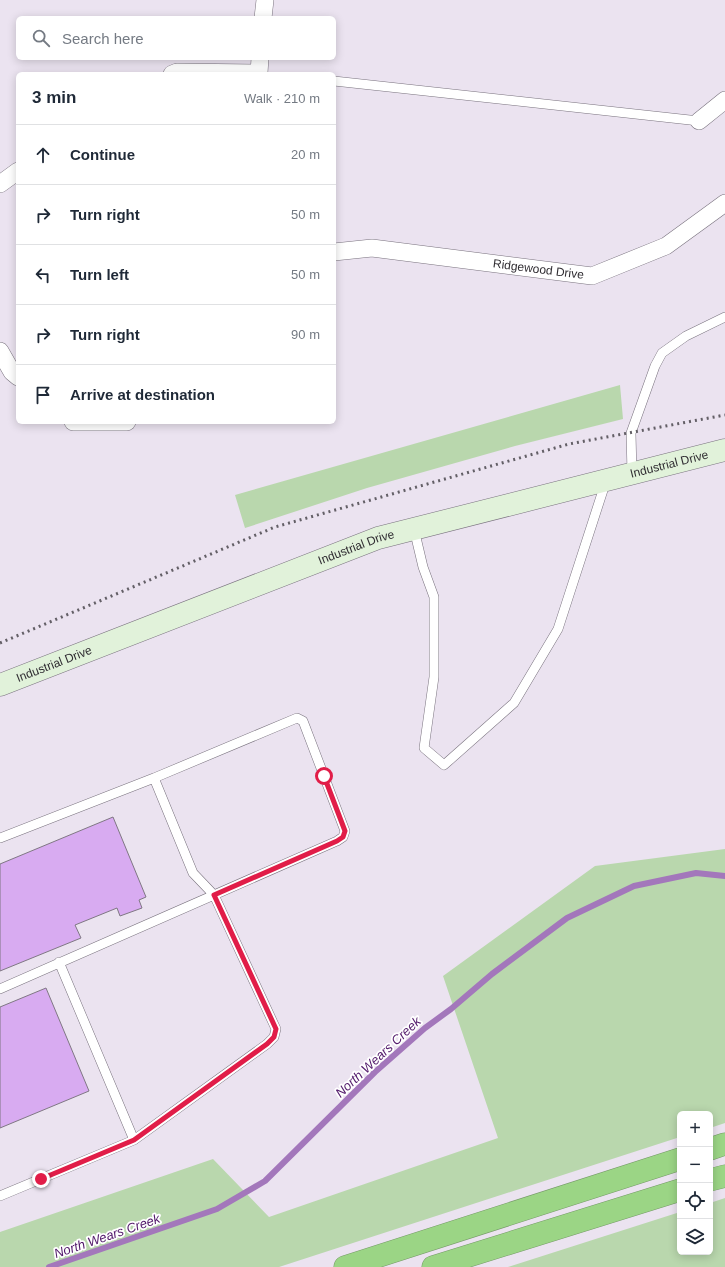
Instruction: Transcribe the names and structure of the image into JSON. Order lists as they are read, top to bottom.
{
  "streets": {
    "main road": ["Industrial Drive"],
    "street": ["Ridgewood Drive"]
  },
  "water": ["North Wears Creek"],
  "page": {
    "search": "Search here",
    "heading": ["3 min", "Walk · 210 m"],
    "list": [
      ["Continue", "20 m"],
      ["Turn right", "50 m"],
      ["Turn left", "50 m"],
      ["Turn right", "90 m"],
      "Arrive at destination"
    ],
    "map_buttons": ["+", "−"]
  }
}
